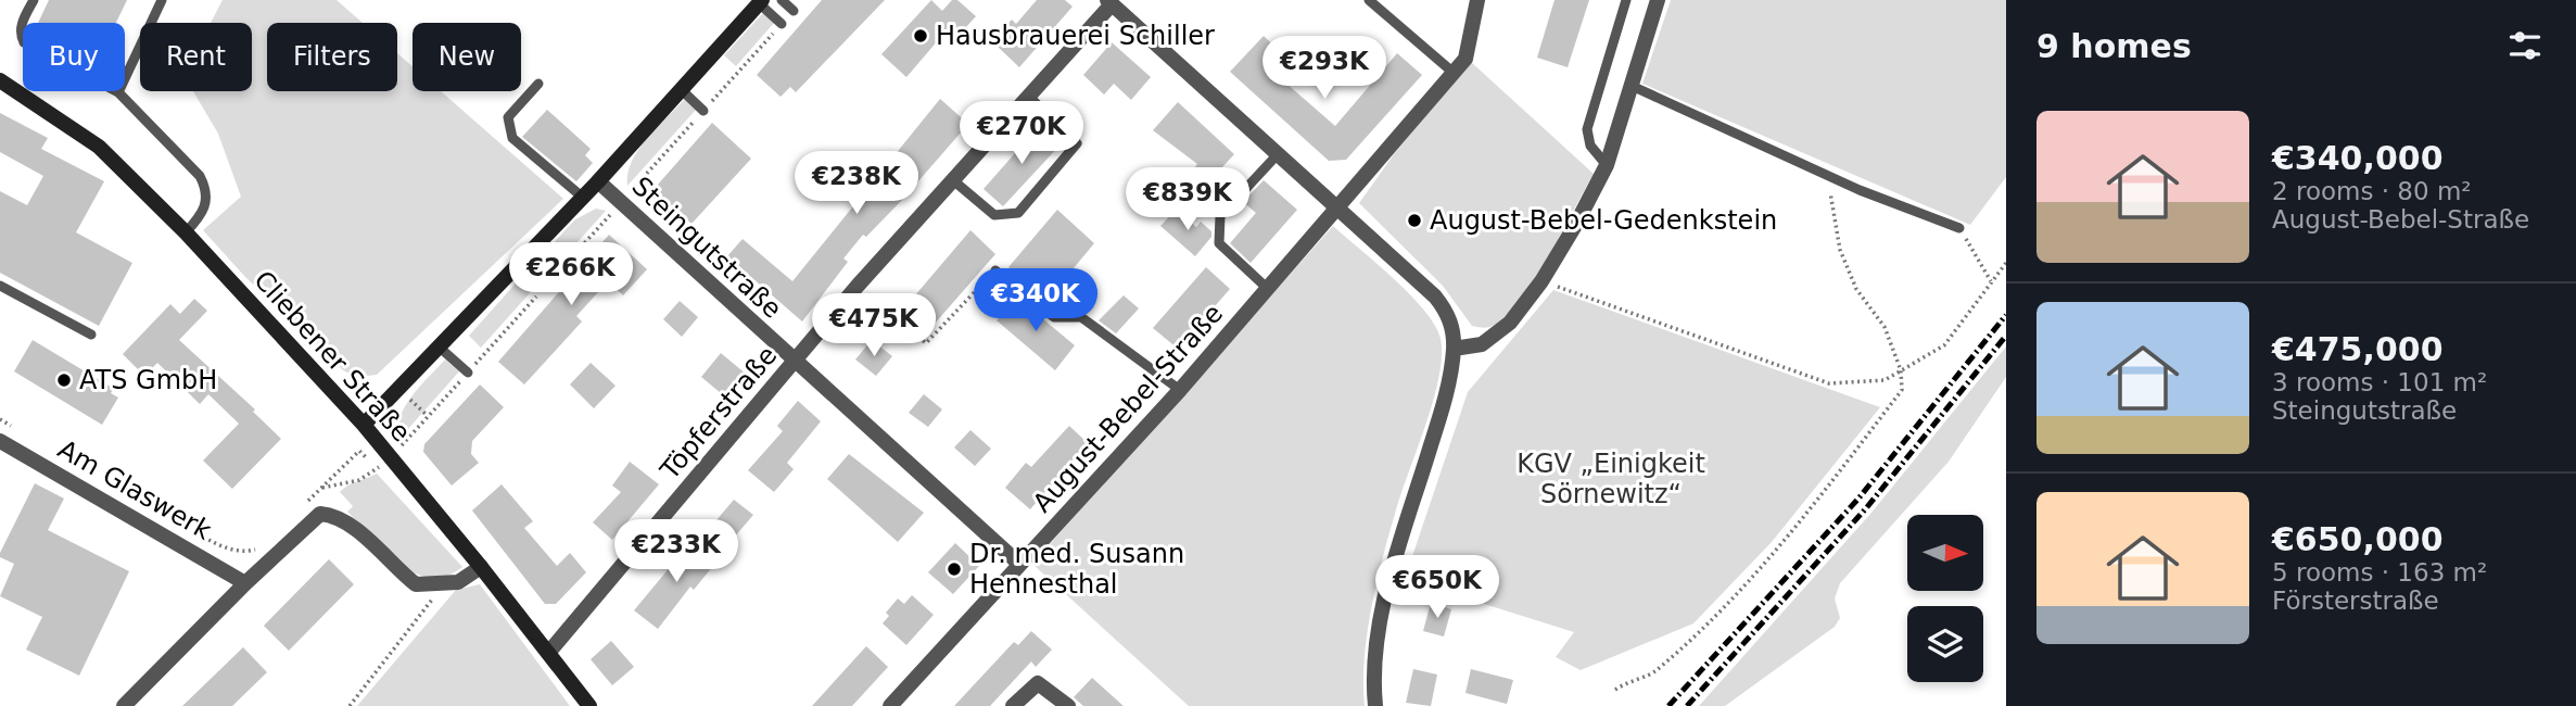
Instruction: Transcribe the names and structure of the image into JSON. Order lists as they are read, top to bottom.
{
  "streets": {
    "street": [
      "Steingutstraße",
      "Cliebener Straße",
      "August-Bebel-Straße",
      "Töpferstraße",
      "Am Glaswerk"
    ]
  },
  "crossings": [
    ["Steingutstraße", "August-Bebel-Straße"],
    ["Steingutstraße", "Töpferstraße"],
    ["Cliebener Straße", "Töpferstraße"]
  ],
  "parks": ["KGV „Einigkeit Sörnewitz“"],
  "places": [
    "Hausbrauerei Schiller",
    "August-Bebel-Gedenkstein",
    "ATS GmbH",
    "Dr. med. Susann Hennesthal"
  ],
  "north": "right",
  "page": {
    "heading": "9 homes",
    "chip": [
      "Buy",
      "Rent",
      "Filters",
      "New"
    ],
    "price": [
      "€293K",
      "€270K",
      "€238K",
      "€839K",
      "€266K",
      "€340K",
      "€475K",
      "€233K",
      "€650K"
    ],
    "list": [
      {
        "name": "€340,000",
        "note": "2 rooms · 80 m² · August-Bebel-Straße"
      },
      {
        "name": "€475,000",
        "note": "3 rooms · 101 m² · Steingutstraße"
      },
      {
        "name": "€650,000",
        "note": "5 rooms · 163 m² · Försterstraße"
      }
    ]
  }
}
